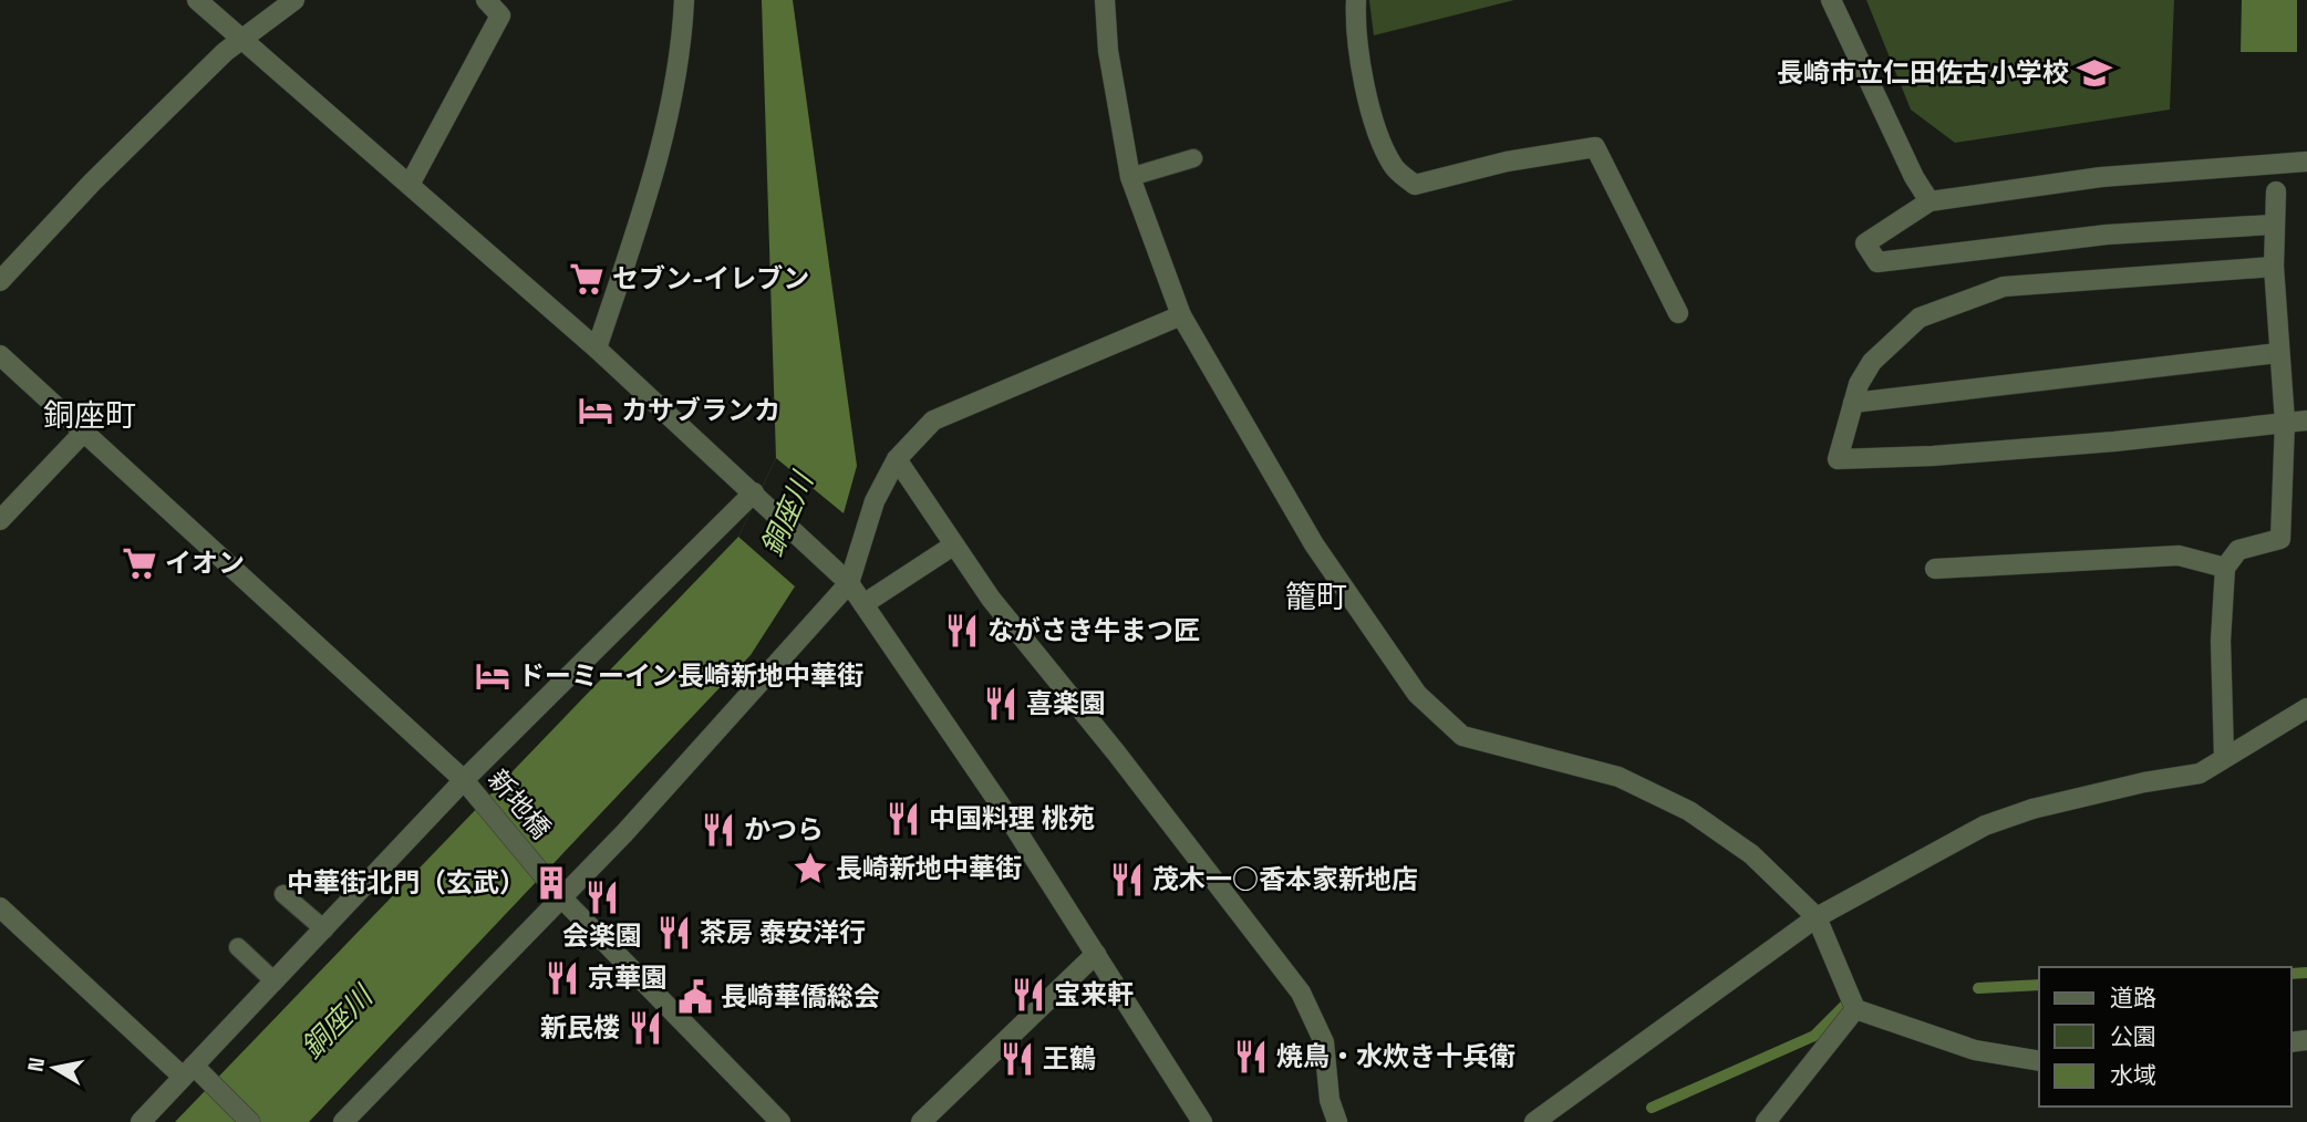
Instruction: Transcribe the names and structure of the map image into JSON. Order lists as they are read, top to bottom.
{
  "streets": {
    "street": ["新地橋"]
  },
  "districts": ["銅座町", "籠町"],
  "water": ["銅座川"],
  "places": {
    "school or university": ["長崎市立仁田佐古小学校"],
    "supermarket": ["セブン-イレブン", "イオン"],
    "hotel": ["カサブランカ", "ドーミーイン長崎新地中華街"],
    "restaurant": [
      "ながさき牛まつ匠",
      "喜楽園",
      "中国料理 桃苑",
      "かつら",
      "茂木一○香本家新地店",
      "会楽園",
      "茶房 泰安洋行",
      "京華園",
      "宝来軒",
      "新民楼",
      "焼鳥・水炊き十兵衛",
      "王鶴"
    ],
    "place": ["長崎新地中華街"],
    "building": ["中華街北門（玄武）"],
    "public building": ["長崎華僑総会"]
  },
  "legend": ["道路", "公園", "水域"],
  "north": "left"
}
